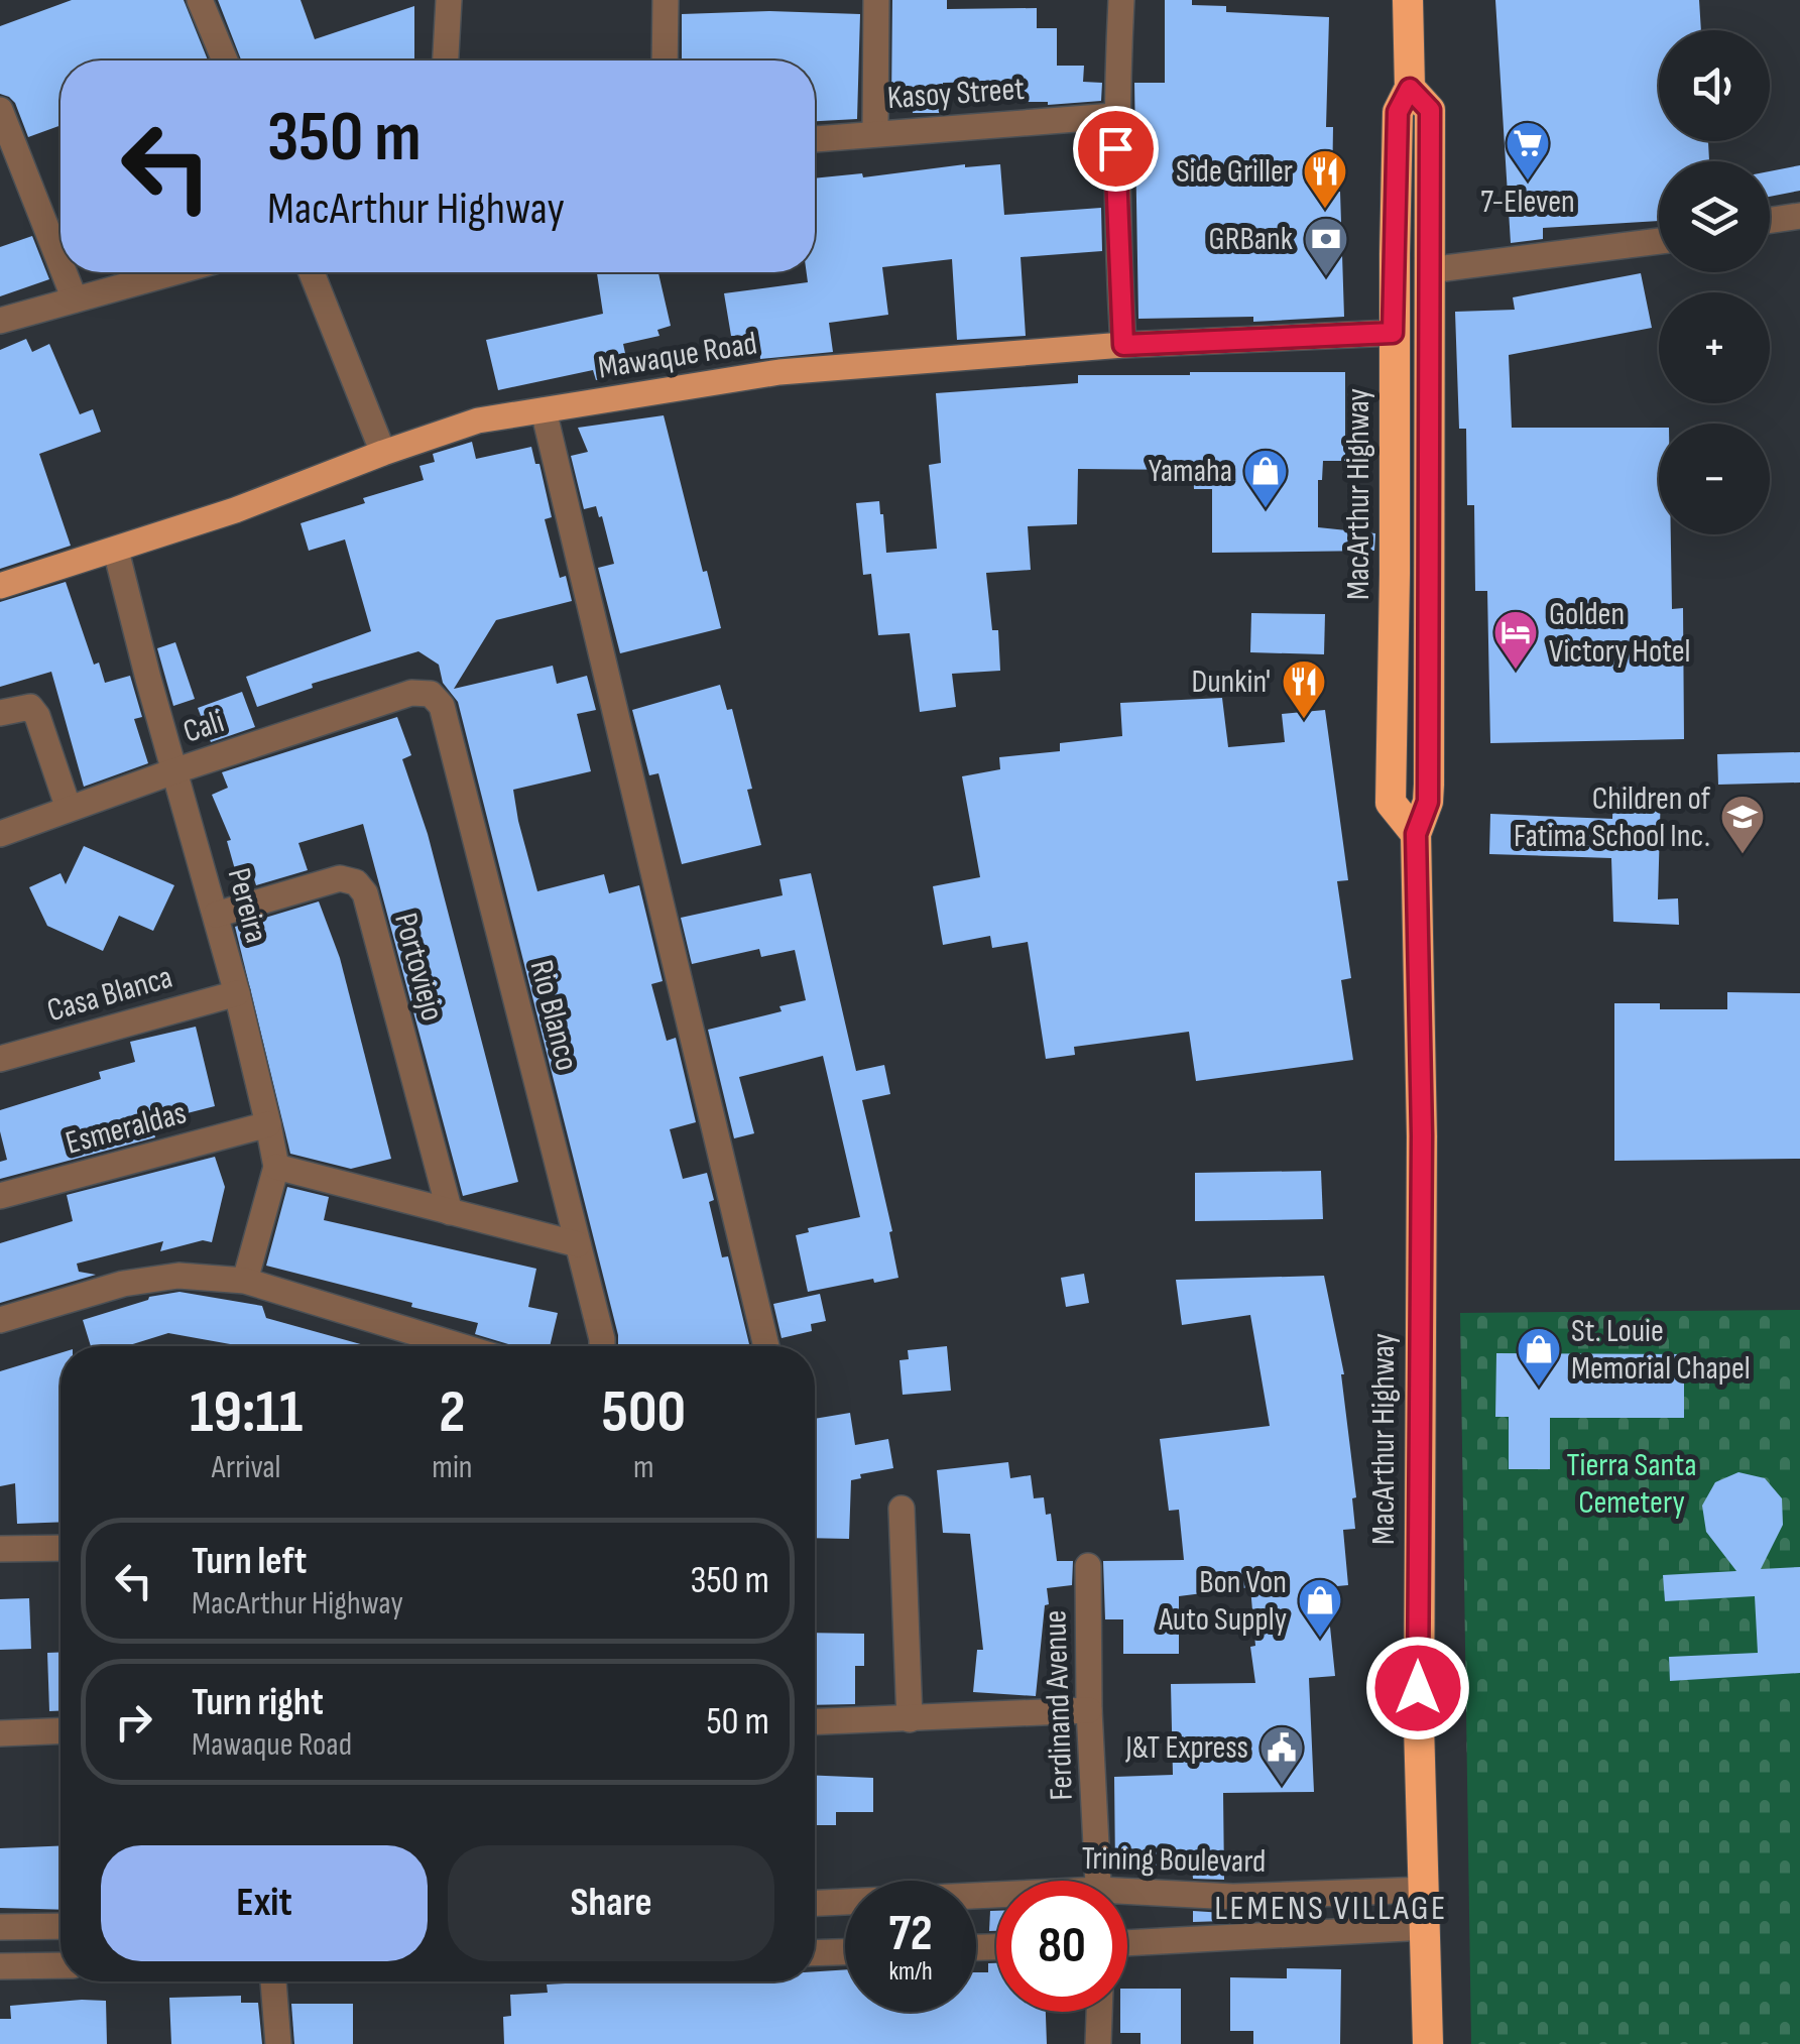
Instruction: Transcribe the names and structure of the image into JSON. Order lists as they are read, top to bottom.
{
  "streets": {
    "highway": ["MacArthur Highway"],
    "main road": ["Mawaque Road"],
    "street": [
      "Kasoy Street",
      "Cali",
      "Pereira",
      "Portoviejo",
      "Casa Blanca",
      "Rio Blanco",
      "Esmeraldas",
      "Ferdinand Avenue",
      "Trining Boulevard"
    ]
  },
  "crossings": [
    ["Mawaque Road", "MacArthur Highway"],
    ["Mawaque Road", "Pereira"],
    ["MacArthur Highway", "Trining Boulevard"],
    ["Cali", "Pereira"],
    ["Cali", "Rio Blanco"],
    ["Pereira", "Portoviejo"],
    ["Pereira", "Casa Blanca"],
    ["Pereira", "Esmeraldas"]
  ],
  "districts": ["LEMENS VILLAGE"],
  "parks": ["Tierra Santa Cemetery"],
  "places": {
    "supermarket": ["7-Eleven"],
    "restaurant": ["Side Griller", "Dunkin'"],
    "bank": ["GRBank"],
    "shop": ["Yamaha", "St. Louie Memorial Chapel", "Bon Von Auto Supply"],
    "hotel": ["Golden Victory Hotel"],
    "school or university": ["Children of Fatima School Inc."],
    "public building": ["J&T Express"]
  },
  "page": {
    "map_buttons": ["+", "−"],
    "turn": ["350 m", "MacArthur Highway"],
    "eta": [
      "19:11",
      "Arrival",
      "2",
      "min",
      "500",
      "m"
    ],
    "list": [
      {
        "name": "Turn left",
        "note": "MacArthur Highway",
        "value": "350 m"
      },
      {
        "name": "Turn right",
        "note": "Mawaque Road",
        "value": "50 m"
      }
    ],
    "buttons": ["Exit", "Share"],
    "speed": "72 km/h",
    "limit": "80"
  }
}
